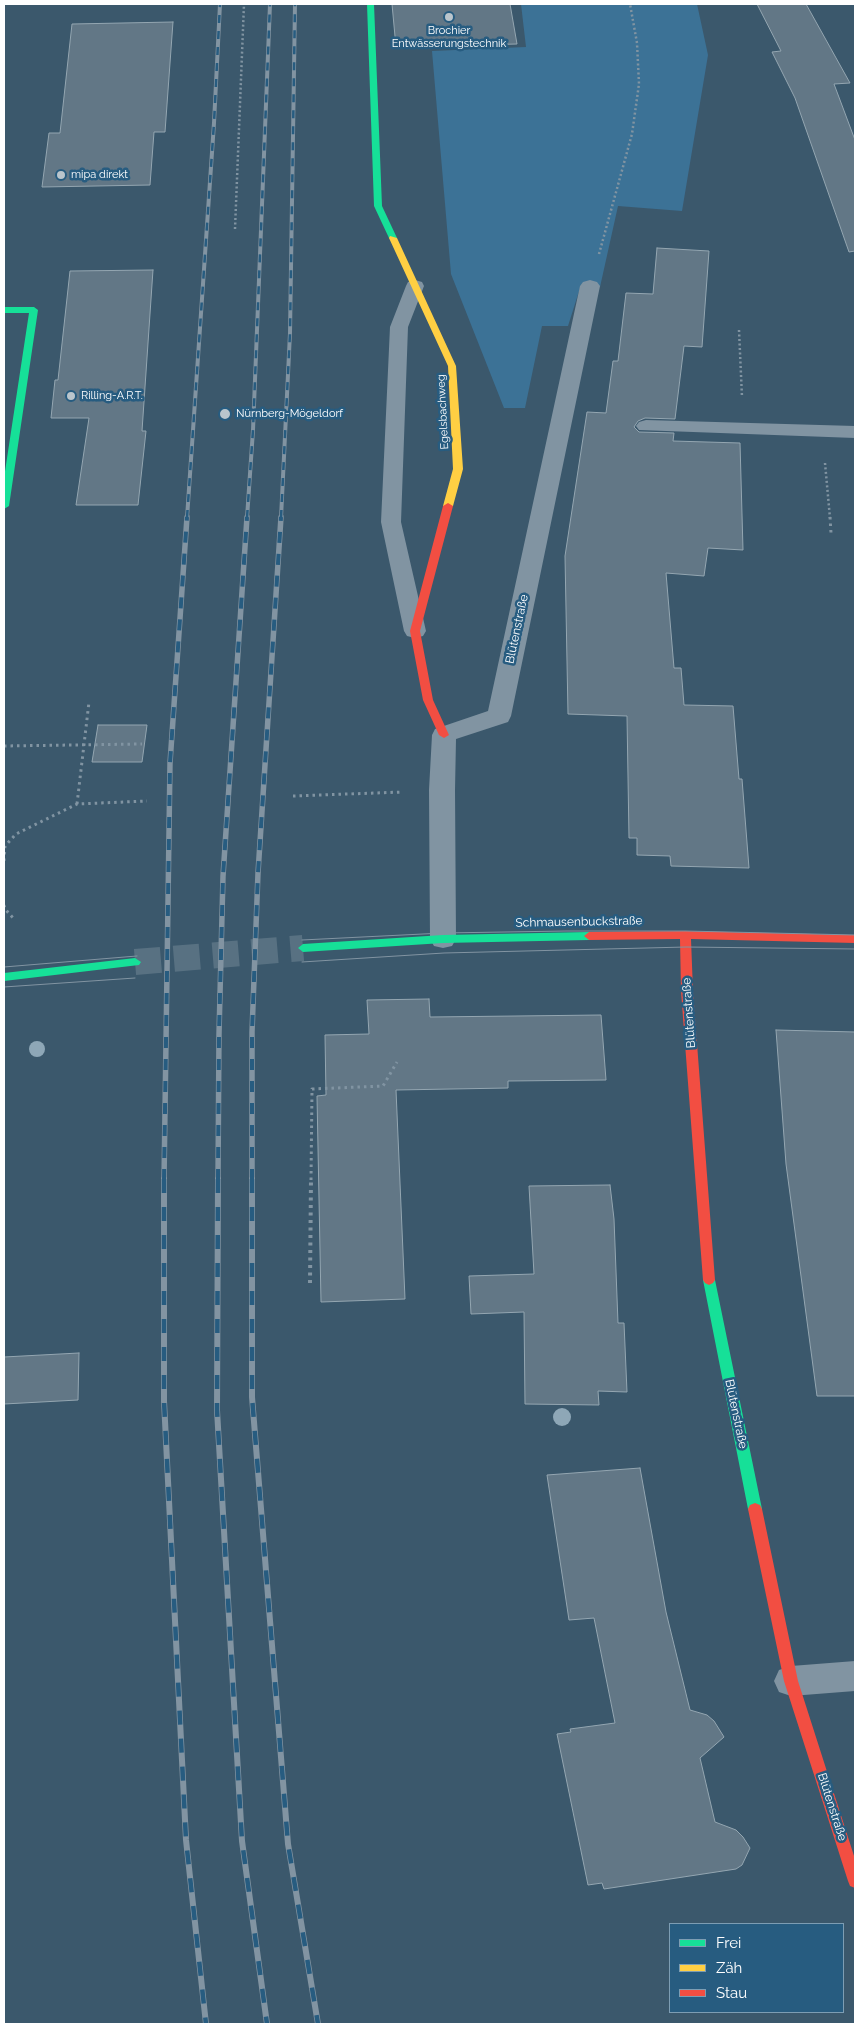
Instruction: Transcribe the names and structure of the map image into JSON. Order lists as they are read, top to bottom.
{
  "streets": {
    "street": ["Egelsbachweg", "Blütenstraße", "Schmausenbuckstraße"]
  },
  "crossings": [
    ["Egelsbachweg", "Blütenstraße"],
    ["Blütenstraße", "Schmausenbuckstraße"]
  ],
  "places": [
    "Brochier Entwässerungstechnik",
    "mipa direkt",
    "Rilling-A.R.T.",
    "Nürnberg-Mögeldorf"
  ],
  "legend": ["Frei", "Zäh", "Stau"]
}
